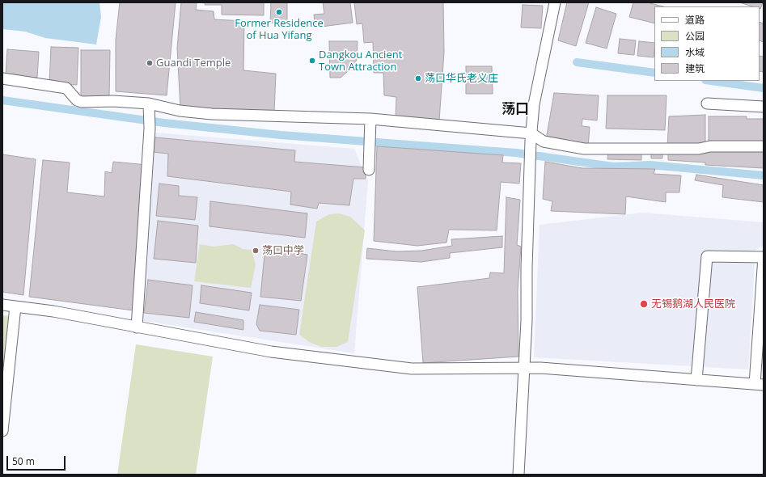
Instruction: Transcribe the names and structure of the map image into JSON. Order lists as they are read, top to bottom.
{
  "districts": ["荡口"],
  "places": [
    "Former Residence of Hua Yifang",
    "Dangkou Ancient Town Attraction",
    "Guandi Temple",
    "荡口华氏老义庄",
    "荡口中学",
    "无锡鹅湖人民医院"
  ],
  "legend": [
    "道路",
    "公园",
    "水域",
    "建筑"
  ],
  "scale_bar": "50 m"
}
